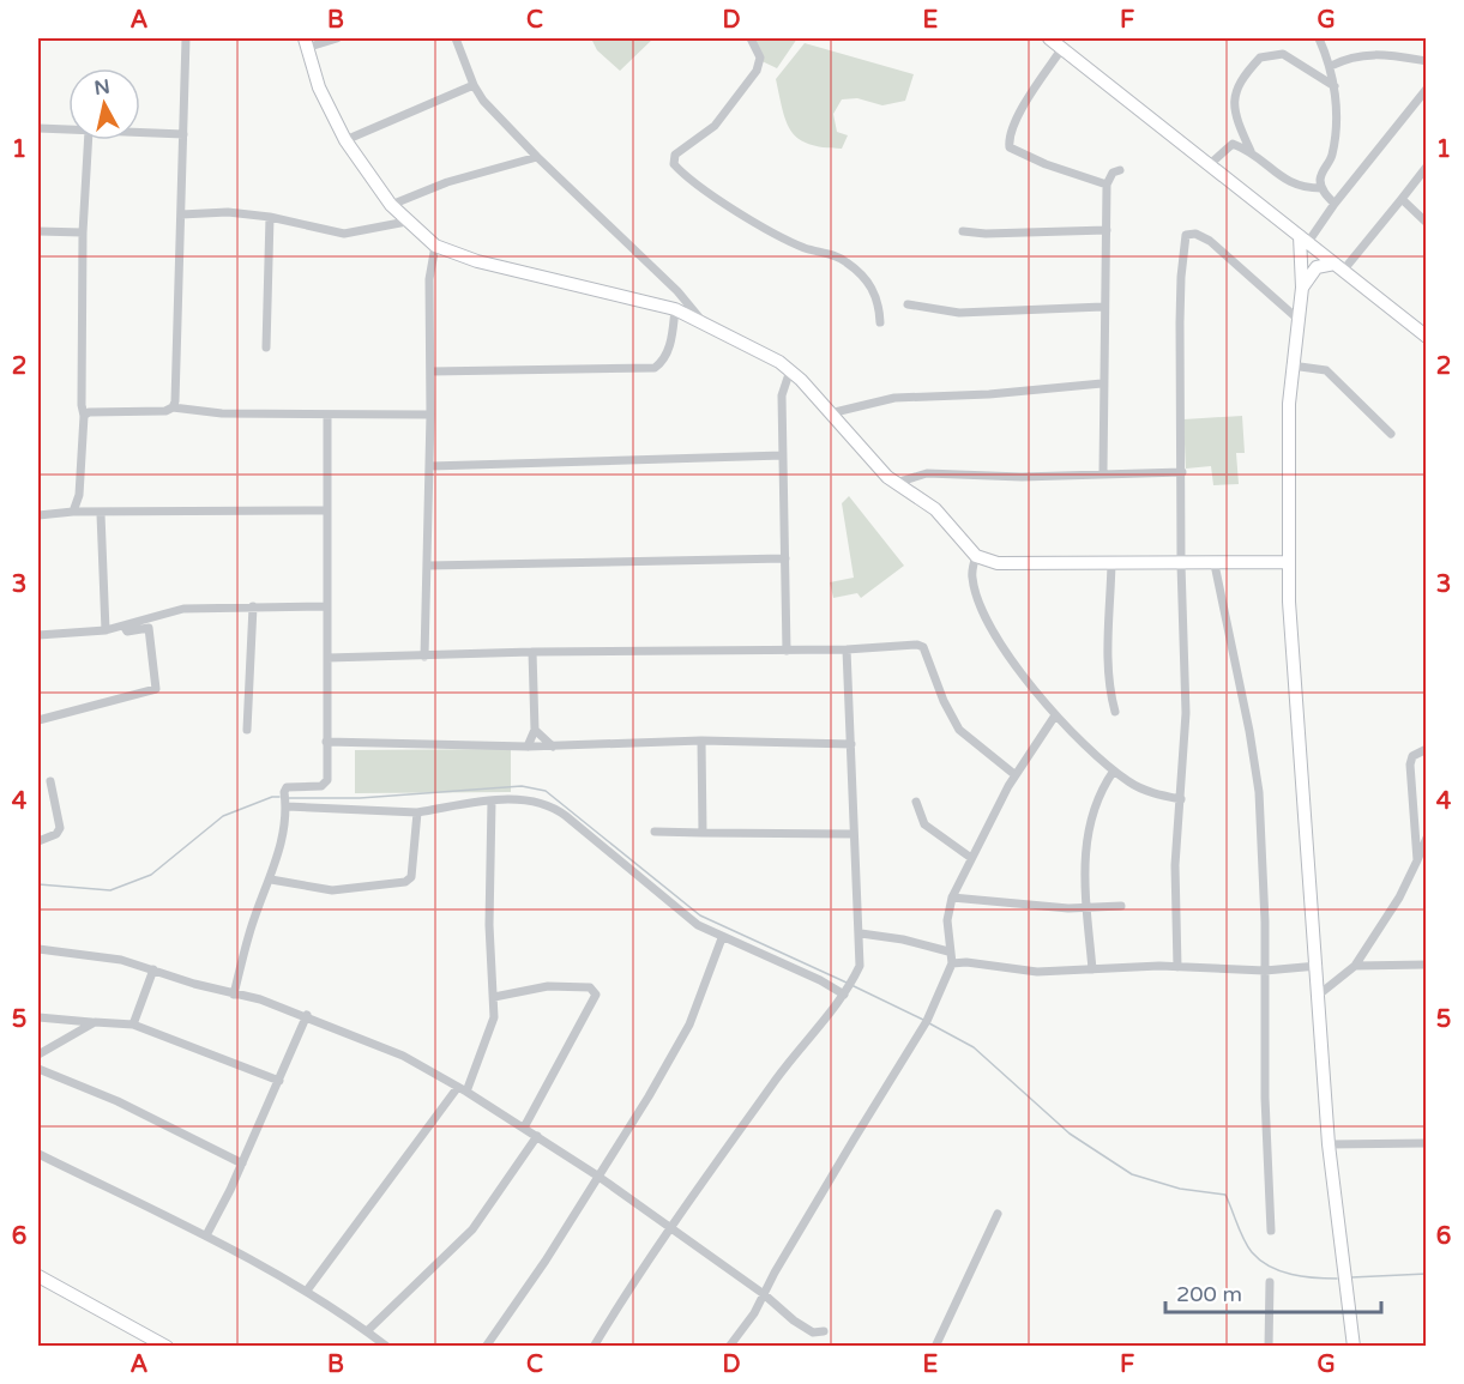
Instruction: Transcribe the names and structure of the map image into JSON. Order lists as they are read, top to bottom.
{
  "scale_bar": "200 m",
  "north": "top",
  "grid": {
    "columns": [
      "A",
      "B",
      "C",
      "D",
      "E",
      "F",
      "G"
    ],
    "rows": [
      "1",
      "2",
      "3",
      "4",
      "5",
      "6"
    ]
  }
}
